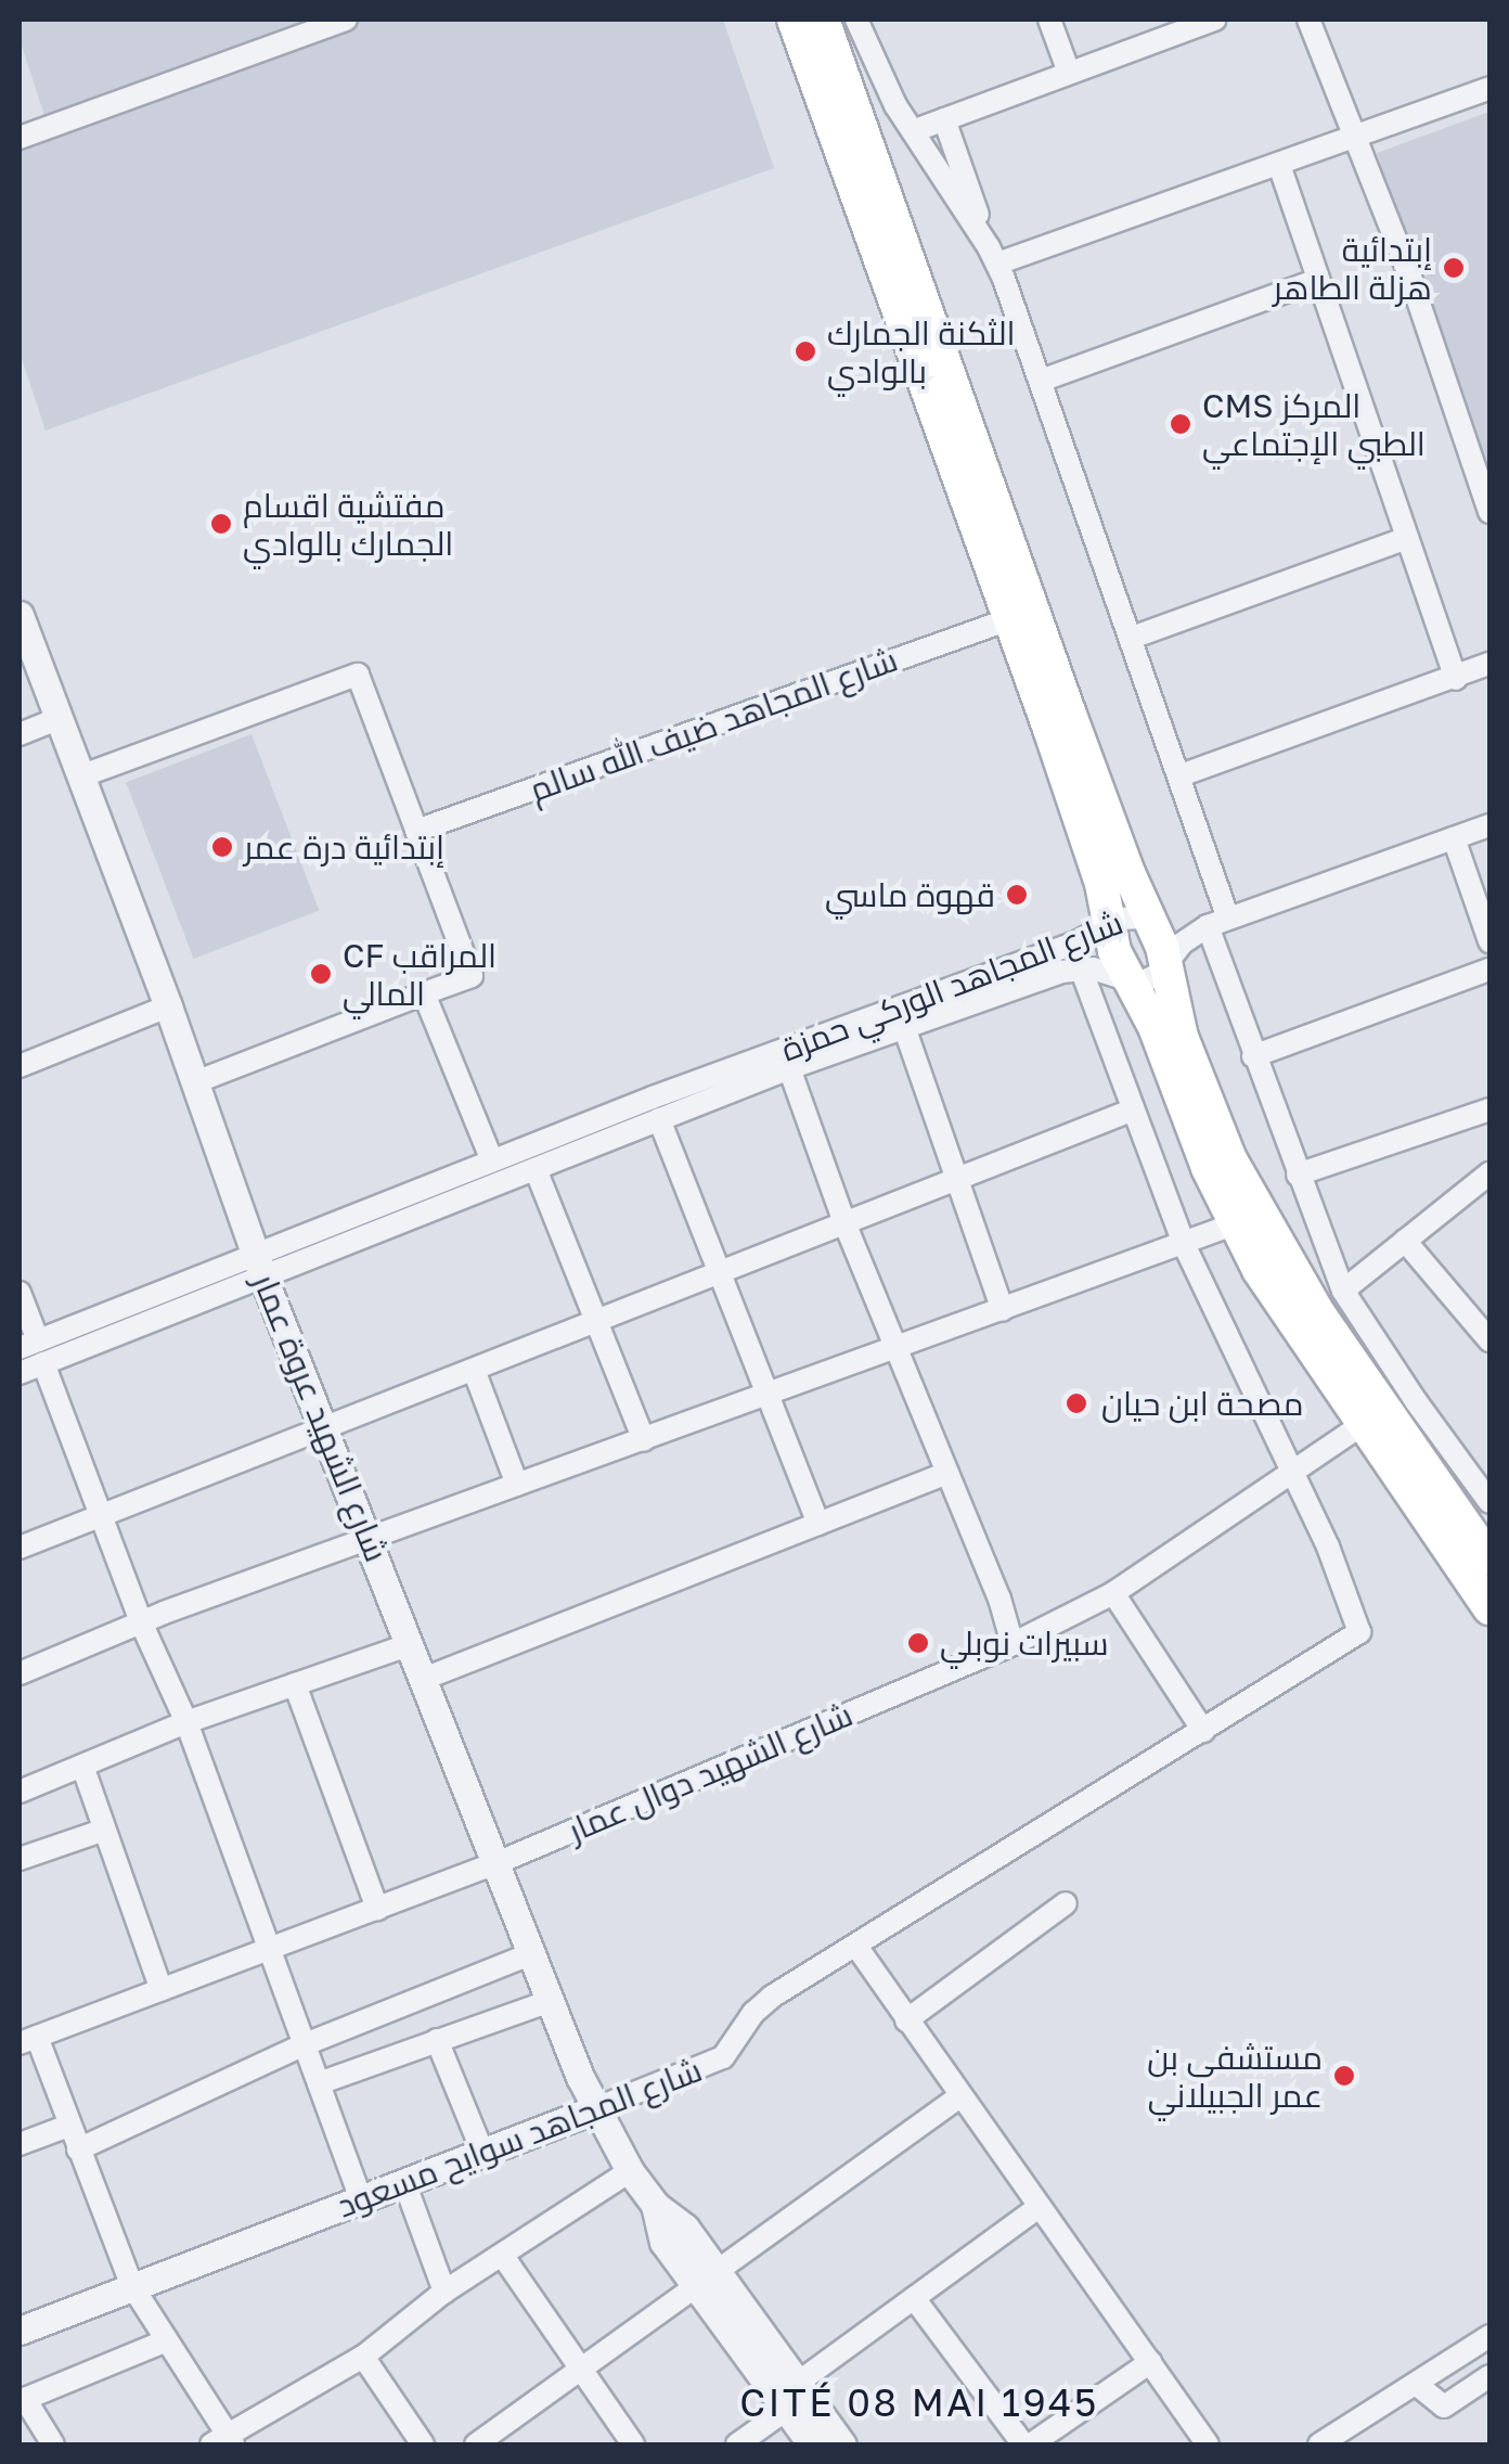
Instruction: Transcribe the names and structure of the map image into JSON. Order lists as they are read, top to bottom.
{
  "streets": {
    "street": [
      "شارع المجاهد ضيف الله سالم",
      "شارع المجاهد الوركي حمزة",
      "شارع الشهيد عروة عمار",
      "شارع الشهيد دوال عمار",
      "شارع المجاهد سوايح مسعود"
    ]
  },
  "crossings": [
    ["شارع المجاهد الوركي حمزة", "شارع الشهيد عروة عمار"],
    ["شارع الشهيد عروة عمار", "شارع الشهيد دوال عمار"],
    ["شارع الشهيد عروة عمار", "شارع المجاهد سوايح مسعود"],
    ["شارع الشهيد دوال عمار", "شارع المجاهد سوايح مسعود"]
  ],
  "districts": ["CITÉ 08 MAI 1945"],
  "places": [
    "إبتدائية هزلة الطاهر",
    "الثكنة الجمارك بالوادي",
    "CMS المركز الطبي الإجتماعي",
    "مفتشية اقسام الجمارك بالوادي",
    "إبتدائية درة عمر",
    "قهوة ماسي",
    "CF المراقب المالي",
    "مصحة ابن حيان",
    "سبيرات نوبلي",
    "مستشفى بن عمر الجبيلاني"
  ]
}
